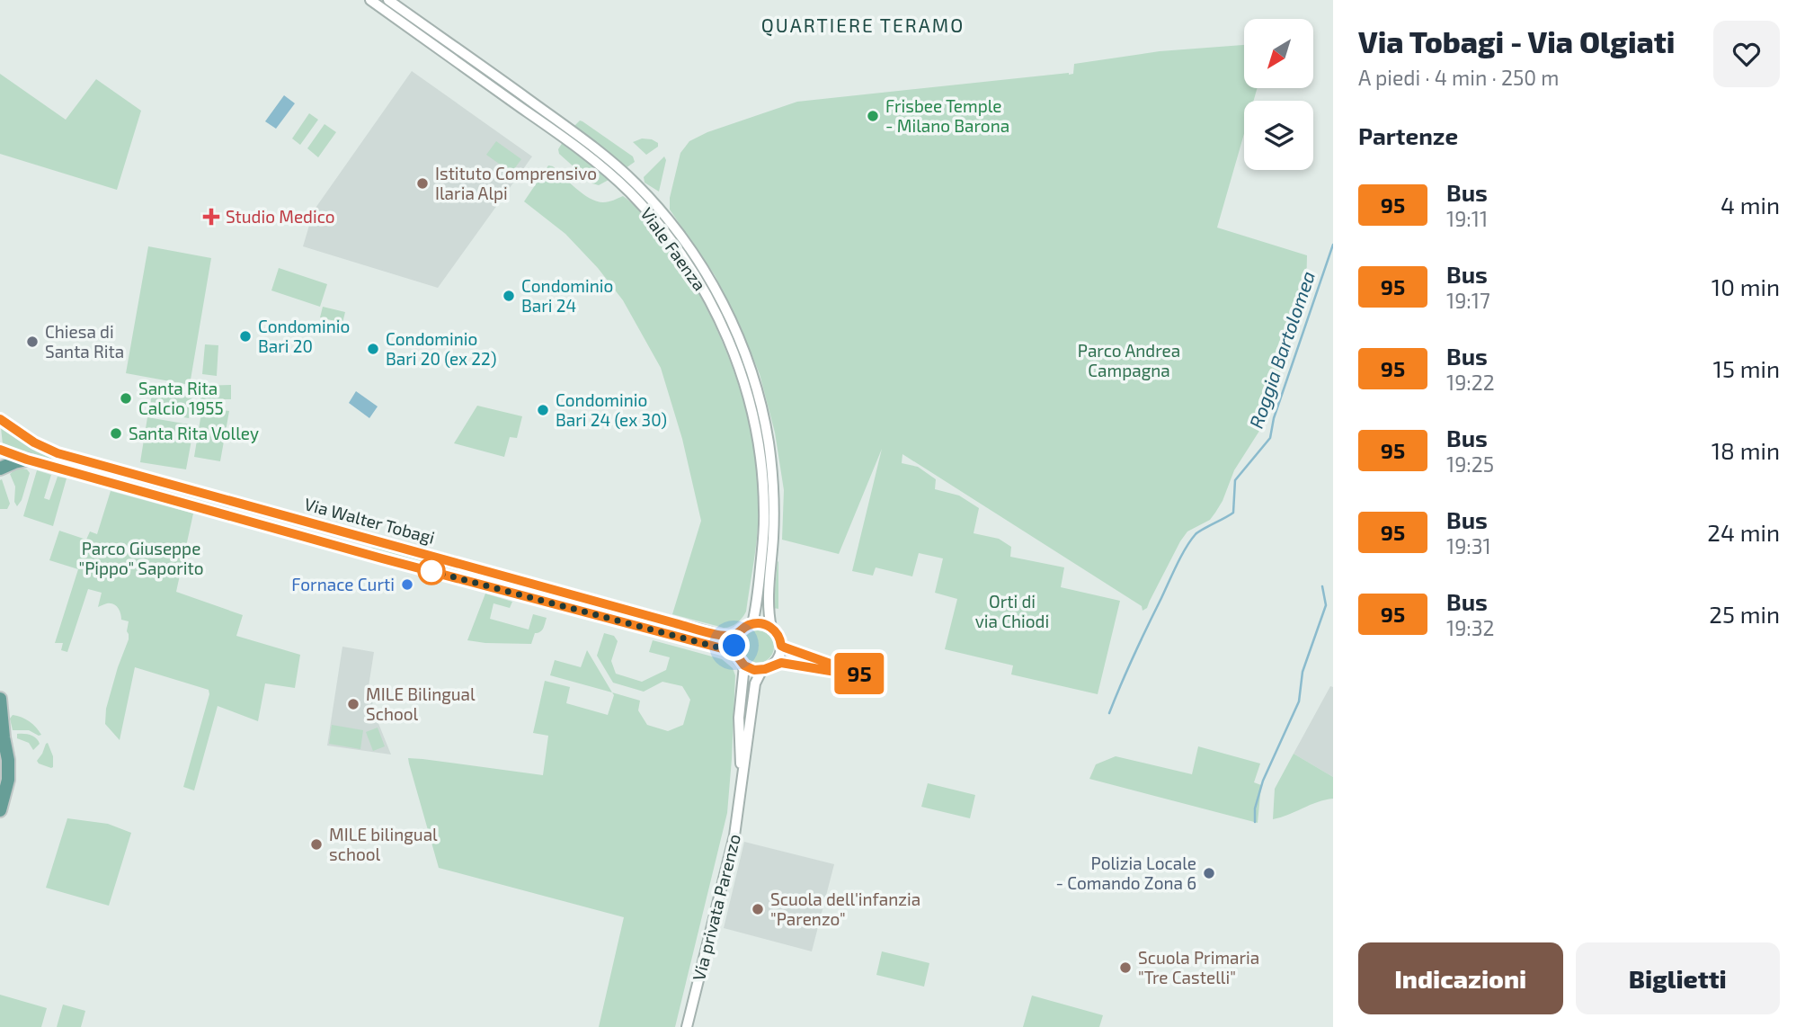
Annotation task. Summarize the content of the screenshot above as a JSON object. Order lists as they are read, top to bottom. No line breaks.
{"streets":{"street":["Viale Faenza","Via Walter Tobagi","Via privata Parenzo"]},"crossings":[["Viale Faenza","Via Walter Tobagi"],["Viale Faenza","Via privata Parenzo"],["Via Walter Tobagi","Via privata Parenzo"]],"districts":["QUARTIERE TERAMO"],"water":["Roggia Bartolomea"],"parks":["Parco Andrea Campagna","Parco Giuseppe \"Pippo\" Saporito","Orti di via Chiodi"],"places":{"other":["Frisbee Temple - Milano Barona","Istituto Comprensivo Ilaria Alpi","Condominio Bari 24","Condominio Bari 20","Chiesa di Santa Rita","Condominio Bari 20 (ex 22)","Santa Rita Calcio 1955","Condominio Bari 24 (ex 30)","Santa Rita Volley","Fornace Curti","MILE Bilingual School","MILE bilingual school","Polizia Locale - Comando Zona 6","Scuola dell'infanzia \"Parenzo\"","Scuola Primaria \"Tre Castelli\""],"health":["Studio Medico"]},"lines":["bus line 95"],"north":"bottom left","page":{"on_map":"95","heading":[["Via Tobagi - Via Olgiati","A piedi · 4 min · 250 m"],"Partenze"],"list":[{"mark":"95","name":"Bus","note":"19:11","value":"4 min"},{"mark":"95","name":"Bus","note":"19:17","value":"10 min"},{"mark":"95","name":"Bus","note":"19:22","value":"15 min"},{"mark":"95","name":"Bus","note":"19:25","value":"18 min"},{"mark":"95","name":"Bus","note":"19:31","value":"24 min"},{"mark":"95","name":"Bus","note":"19:32","value":"25 min"}],"buttons":["Indicazioni","Biglietti"]}}
